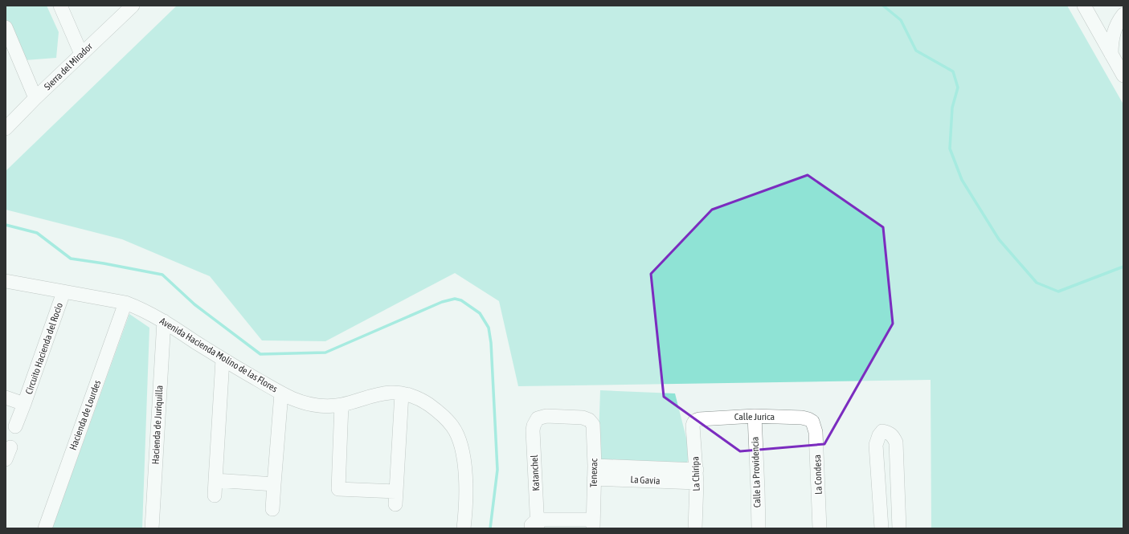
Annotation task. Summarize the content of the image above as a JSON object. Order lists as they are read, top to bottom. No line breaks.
{"streets":{"street":["Sierra del Mirador","Circuito Hacienda del Rocío","Avenida Hacienda Molino de las Flores","Hacienda de Lourdes","Calle Jurica","Hacienda de Juriquilla","Calle La Providencia","Katanchel","Tenexac","La Chiripa","La Condesa","La Gavia"]},"crossings":[["Circuito Hacienda del Rocío","Avenida Hacienda Molino de las Flores"],["Avenida Hacienda Molino de las Flores","Hacienda de Lourdes"],["Avenida Hacienda Molino de las Flores","Hacienda de Juriquilla"],["Calle Jurica","Calle La Providencia"],["Calle Jurica","La Chiripa"],["Calle Jurica","La Condesa"],["Katanchel","Tenexac"],["Tenexac","La Gavia"],["La Chiripa","La Gavia"]]}
